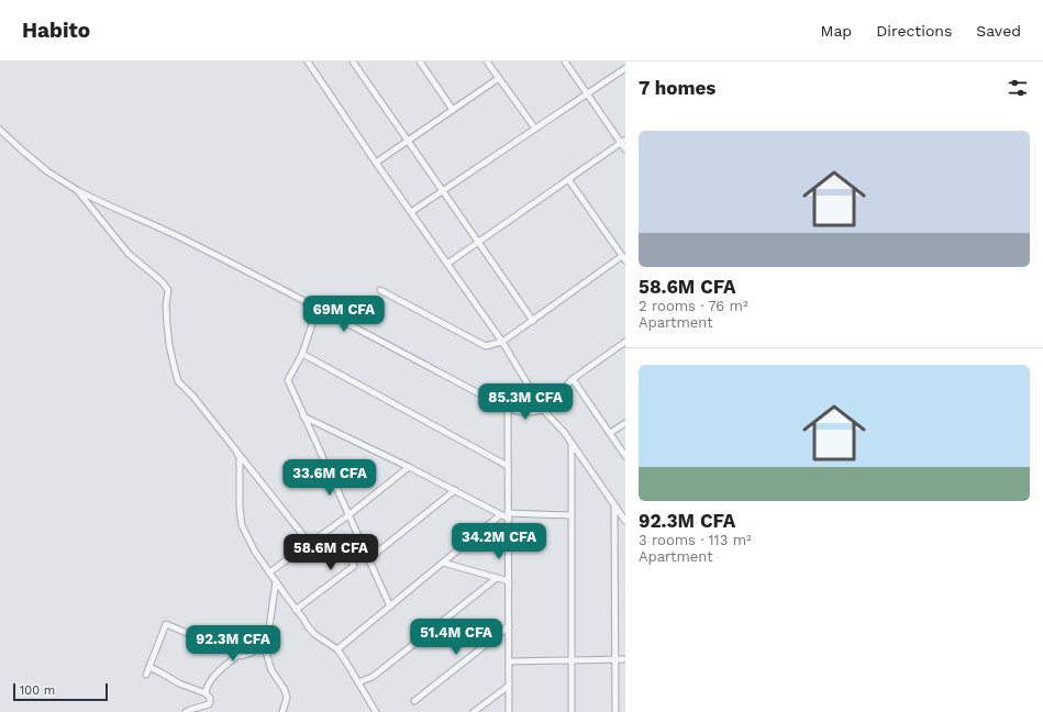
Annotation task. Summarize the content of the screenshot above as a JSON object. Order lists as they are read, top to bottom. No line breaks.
{"scale_bar":"100 m","page":{"header":"Habito","nav":["Map","Directions","Saved"],"heading":"7 homes","list":[{"name":"58.6M CFA","note":"2 rooms · 76 m² · Apartment"},{"name":"92.3M CFA","note":"3 rooms · 113 m² · Apartment"}],"price":["69M CFA","85.3M CFA","33.6M CFA","34.2M CFA","58.6M CFA","51.4M CFA","92.3M CFA"],"scale":"100 m"}}
